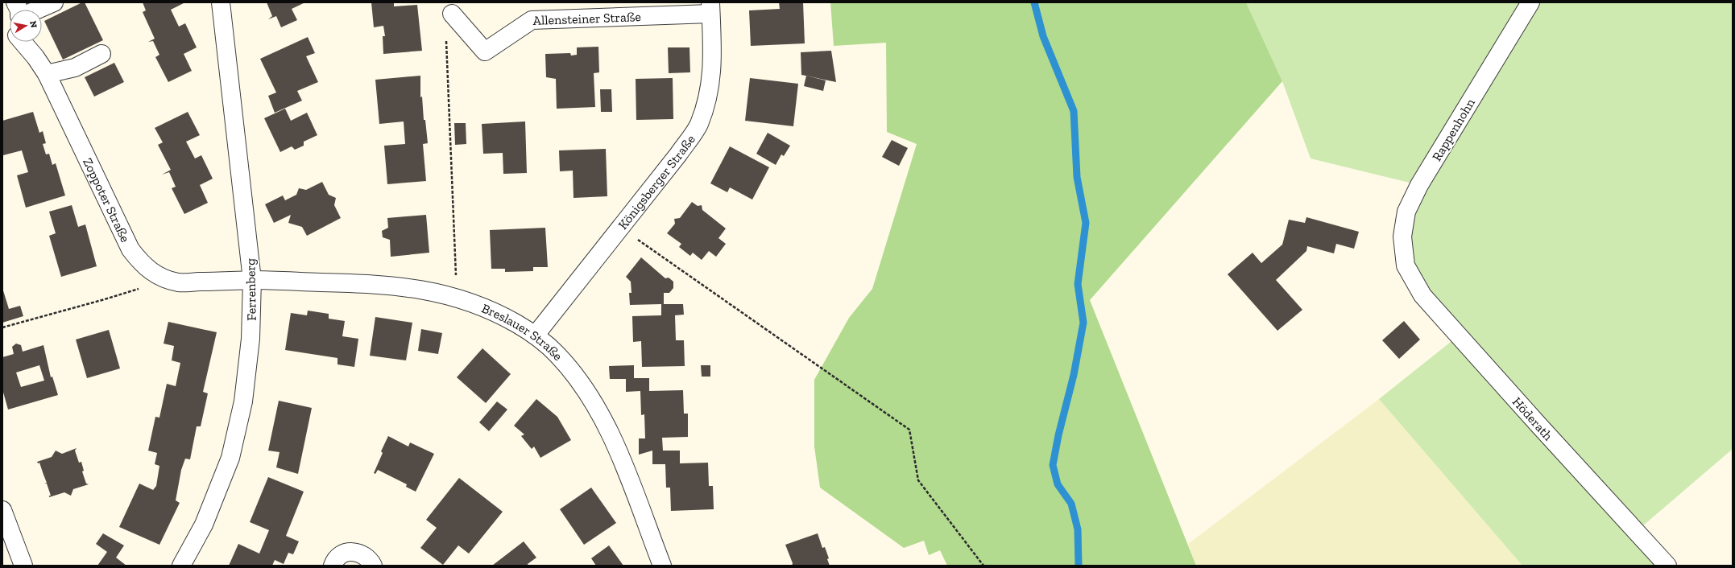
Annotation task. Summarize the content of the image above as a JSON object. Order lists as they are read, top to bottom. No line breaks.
{"streets":{"street":["Allensteiner Straße","Rappenhohn","Königsberger Straße","Zoppoter Straße","Ferrenberg","Breslauer Straße","Höderath"]},"crossings":[["Allensteiner Straße","Königsberger Straße"],["Rappenhohn","Höderath"],["Königsberger Straße","Breslauer Straße"],["Zoppoter Straße","Ferrenberg"],["Zoppoter Straße","Breslauer Straße"],["Ferrenberg","Breslauer Straße"]],"north":"right"}
